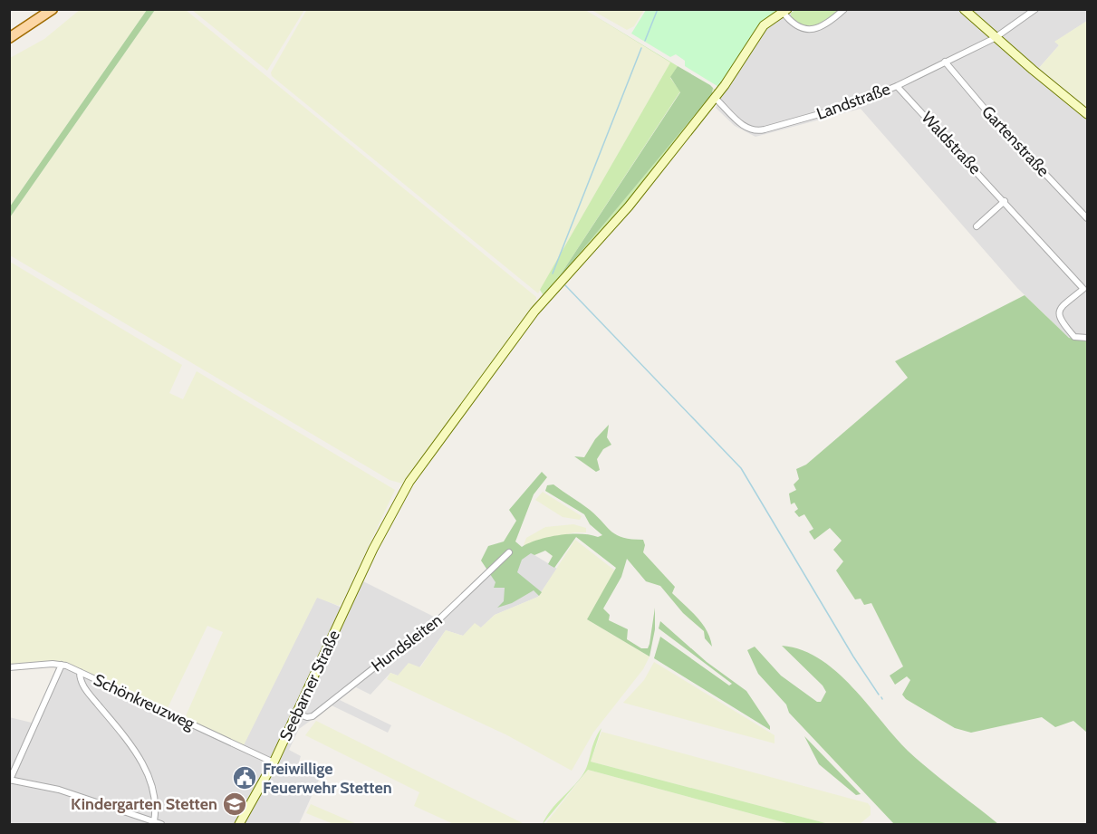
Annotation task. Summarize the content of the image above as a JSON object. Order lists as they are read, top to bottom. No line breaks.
{"streets":{"main road":["Seebarner Straße"],"street":["Landstraße","Gartenstraße","Waldstraße","Hundsleiten","Schönkreuzweg"]},"crossings":[["Landstraße","Gartenstraße"],["Landstraße","Waldstraße"],["Landstraße","Seebarner Straße"],["Hundsleiten","Seebarner Straße"],["Seebarner Straße","Schönkreuzweg"]],"places":{"public building":["Freiwillige Feuerwehr Stetten"],"school or university":["Kindergarten Stetten"]}}
